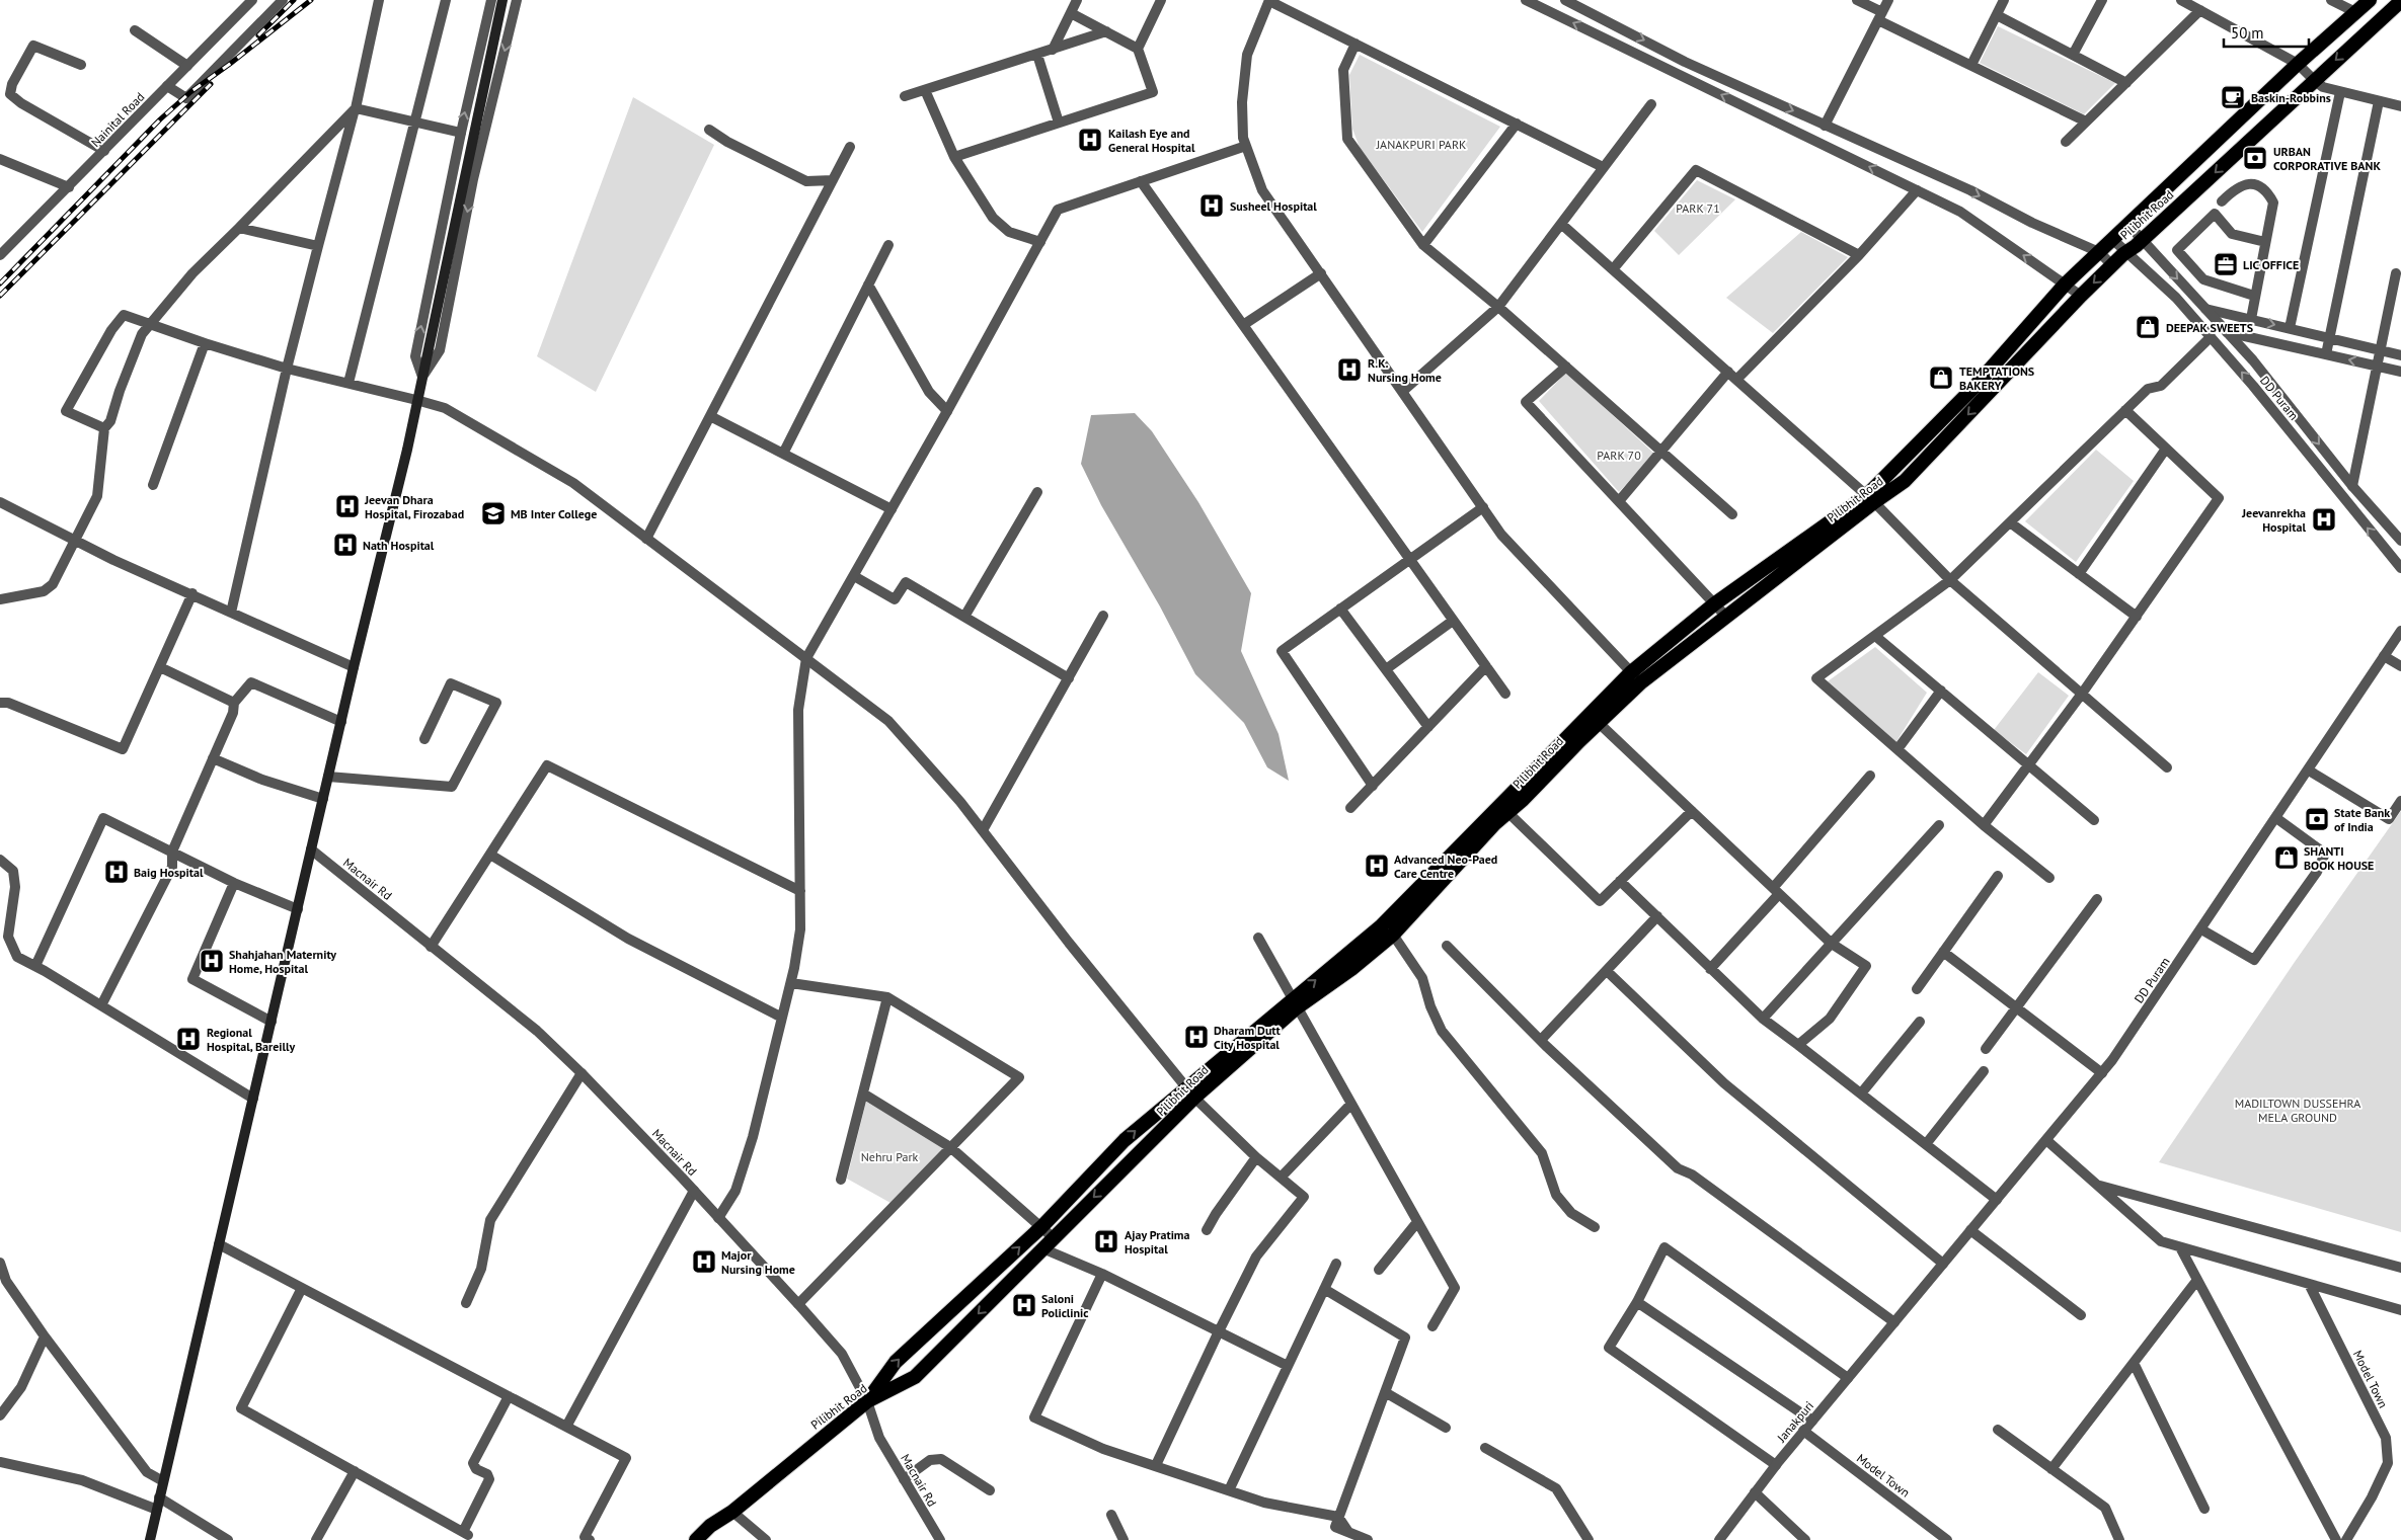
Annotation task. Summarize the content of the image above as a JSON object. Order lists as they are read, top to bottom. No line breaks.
{"streets":{"highway":["Pilibhit Road"],"street":["Nainital Road","DD Puram","Macnair Rd","Model Town","Janakpuri"]},"crossings":[["Pilibhit Road","DD Puram"],["Pilibhit Road","Macnair Rd"],["DD Puram","Janakpuri"],["Model Town","Janakpuri"]],"parks":["JANAKPURI PARK","PARK 71","PARK 70","MADILTOWN DUSSEHRA MELA GROUND","Nehru Park"],"places":{"cafe":["Baskin-Robbins"],"hospital":["Kailash Eye and General Hospital","Susheel Hospital","R.K. Nursing Home","Jeevan Dhara Hospital, Firozabad","Jeevanrekha Hospital","Nath Hospital","Advanced Neo-Paed Care Centre","Baig Hospital","Shahjahan Maternity Home, Hospital","Dharam Dutt City Hospital","Regional Hospital, Bareilly","Ajay Pratima Hospital","Major Nursing Home","Saloni Policlinic"],"bank":["URBAN CORPORATIVE BANK","State Bank of India"],"office":["LIC OFFICE"],"shop":["DEEPAK SWEETS","TEMPTATIONS BAKERY","SHANTI BOOK HOUSE"],"school or university":["MB Inter College"]},"scale_bar":"50 m"}
